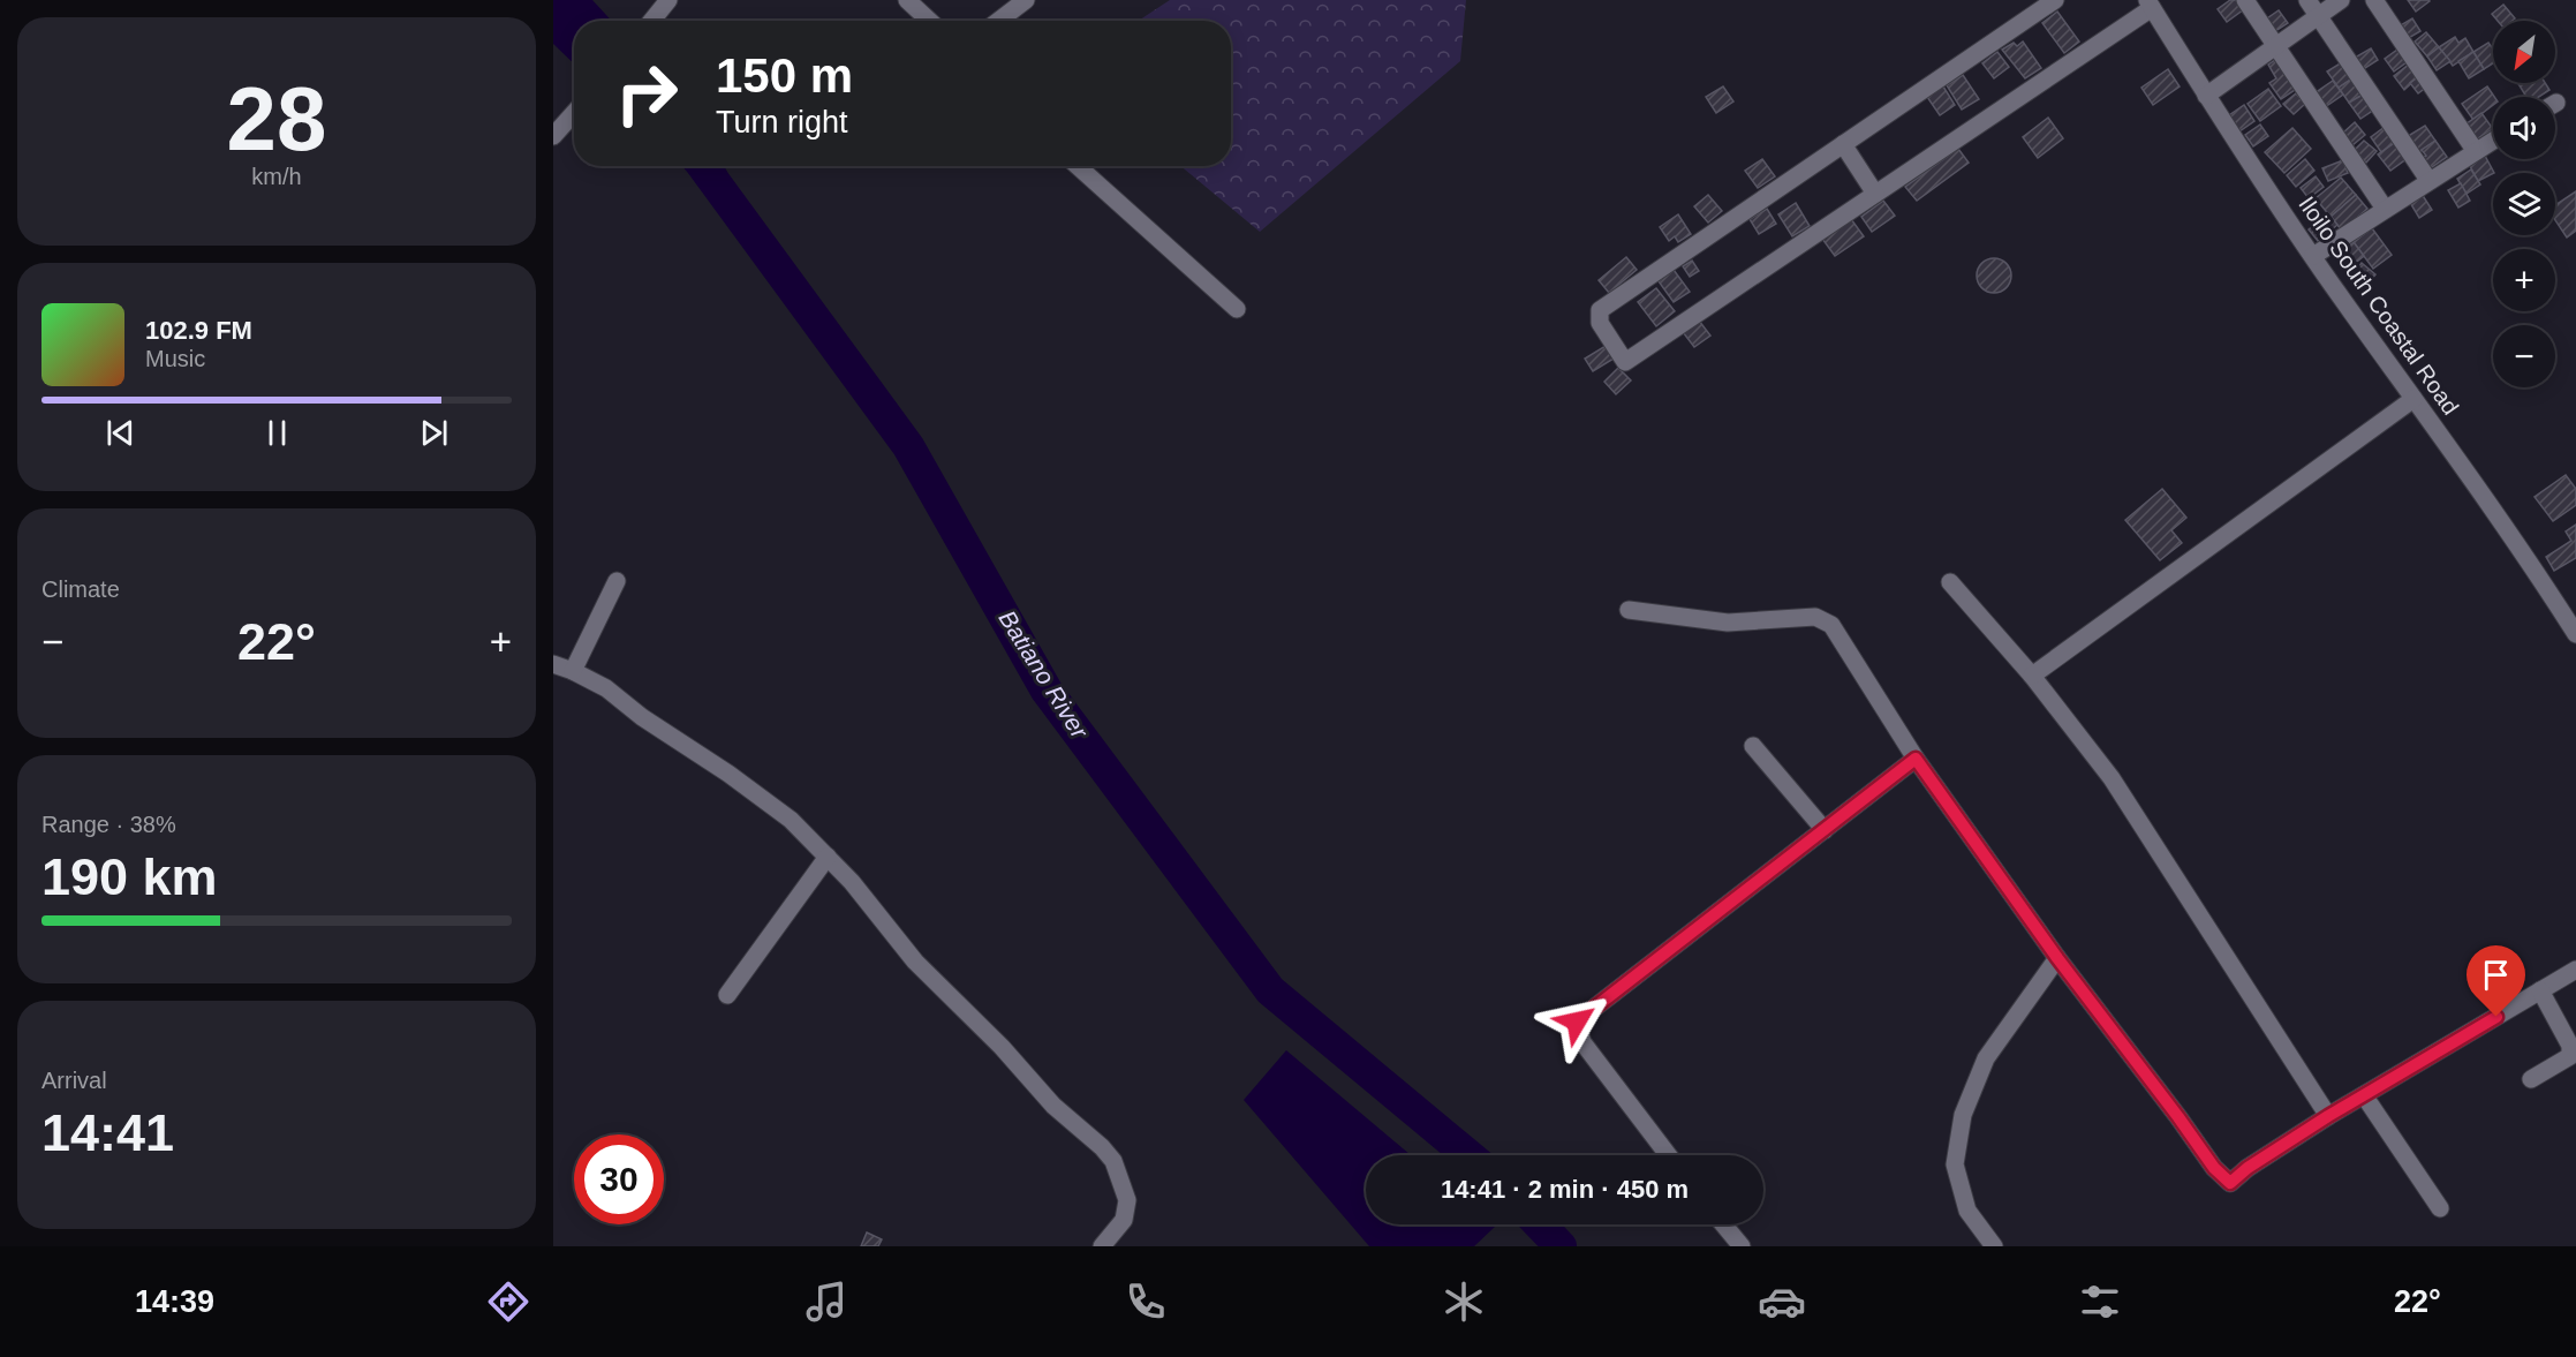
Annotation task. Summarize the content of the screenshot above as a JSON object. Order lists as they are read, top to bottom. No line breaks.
{"streets":{"street":["Iloilo South Coastal Road"]},"water":["Batiano River"],"north":"bottom left","page":{"tile":[["28","km/h"],"Climate",["Range · 38%","190 km"],["Arrival","14:41"]],"map_buttons":["+","−"],"turn":["150 m","Turn right"],"song":["102.9 FM","Music"],"heat":["−","22°","+"],"limit":"30","trip":"14:41 · 2 min · 450 m","tabs":["14:39","22°"]}}
